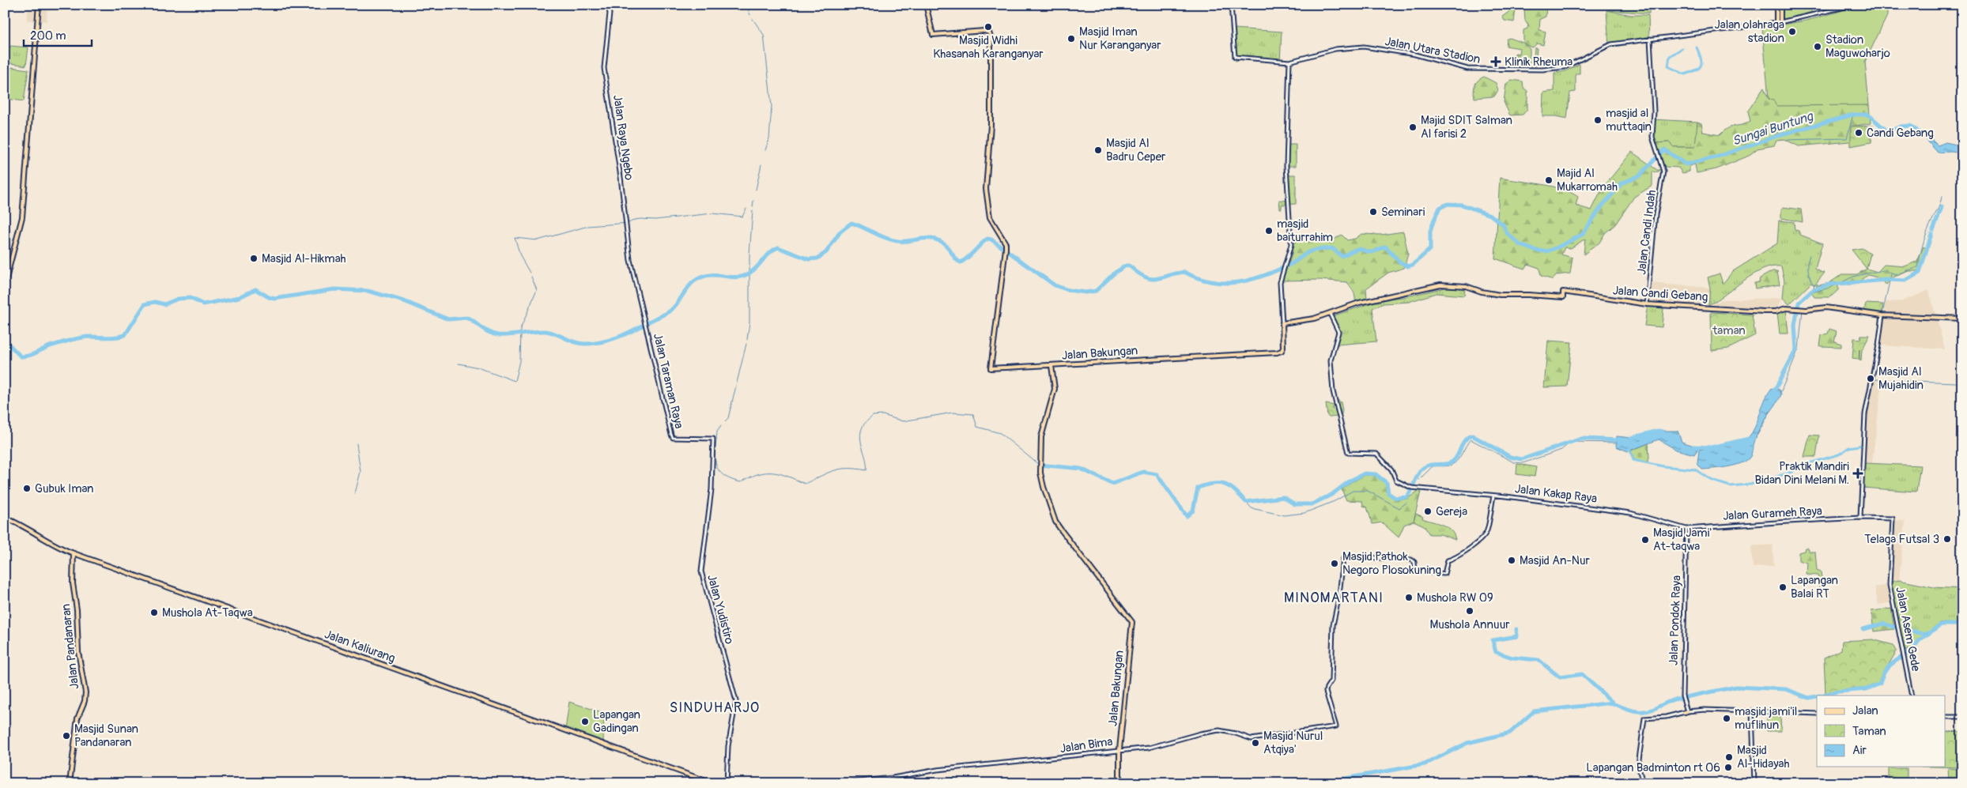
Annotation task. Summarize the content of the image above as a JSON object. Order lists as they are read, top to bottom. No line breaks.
{"streets":{"main road":["Jalan Utara Stadion","Jalan Candi Gebang","Jalan Bakungan","Jalan Pandanaran","Jalan Kaliurang"],"street":["Jalan Raya Ngebo","Jalan Candi Indah","Jalan Taraman Raya","Jalan Kakap Raya","Jalan Gurameh Raya","Jalan Yudistiro","Jalan Pondok Raya","Jalan Asem Gede","Jalan Bima"]},"crossings":[["Jalan Utara Stadion","Jalan Candi Indah"],["Jalan Utara Stadion","Jalan Bakungan"],["Jalan Raya Ngebo","Jalan Taraman Raya"],["Jalan Candi Indah","Jalan Candi Gebang"],["Jalan Candi Gebang","Jalan Bakungan"],["Jalan Candi Gebang","Jalan Kakap Raya"],["Jalan Bakungan","Jalan Bima"],["Jalan Taraman Raya","Jalan Yudistiro"],["Jalan Kakap Raya","Jalan Gurameh Raya"],["Jalan Kakap Raya","Jalan Pondok Raya"],["Jalan Kakap Raya","Jalan Bima"],["Jalan Gurameh Raya","Jalan Pondok Raya"],["Jalan Gurameh Raya","Jalan Asem Gede"],["Jalan Pandanaran","Jalan Kaliurang"]],"districts":["MINOMARTANI","SINDUHARJO"],"water":["Sungai Buntung"],"parks":["taman"],"places":{"other":["Masjid Widhi Khasanah Karanganyar","Jalan olahraga stadion","Masjid Iman Nur Karanganyar","Stadion Maguwoharjo","masjid al muttaqin","Majid SDIT Salman Al farisi 2","Candi Gebang","Masjid Al Badru Ceper","Majid Al Mukarromah","Seminari","masjid baiturrahim","Masjid Al-Hikmah","Masjid Al Mujahidin","Gubuk Iman","Gereja","Telaga Futsal 3","Masjid Jami' At-taqwa","Masjid An-Nur","Masjid Pathok Negoro Plosokuning","Lapangan Balai RT","Mushola RW 09","Mushola Annuur","Mushola At-Taqwa","masjid jami'il muflihun","Lapangan Gadingan","Masjid Sunan Pandanaran","Masjid Nurul Atqiya'","Masjid Al-Hidayah","Lapangan Badminton rt 06"],"health":["Klinik Rheuma","Praktik Mandiri Bidan Dini Melani M."]},"legend":["Jalan","Taman","Air"],"scale_bar":"200 m"}
